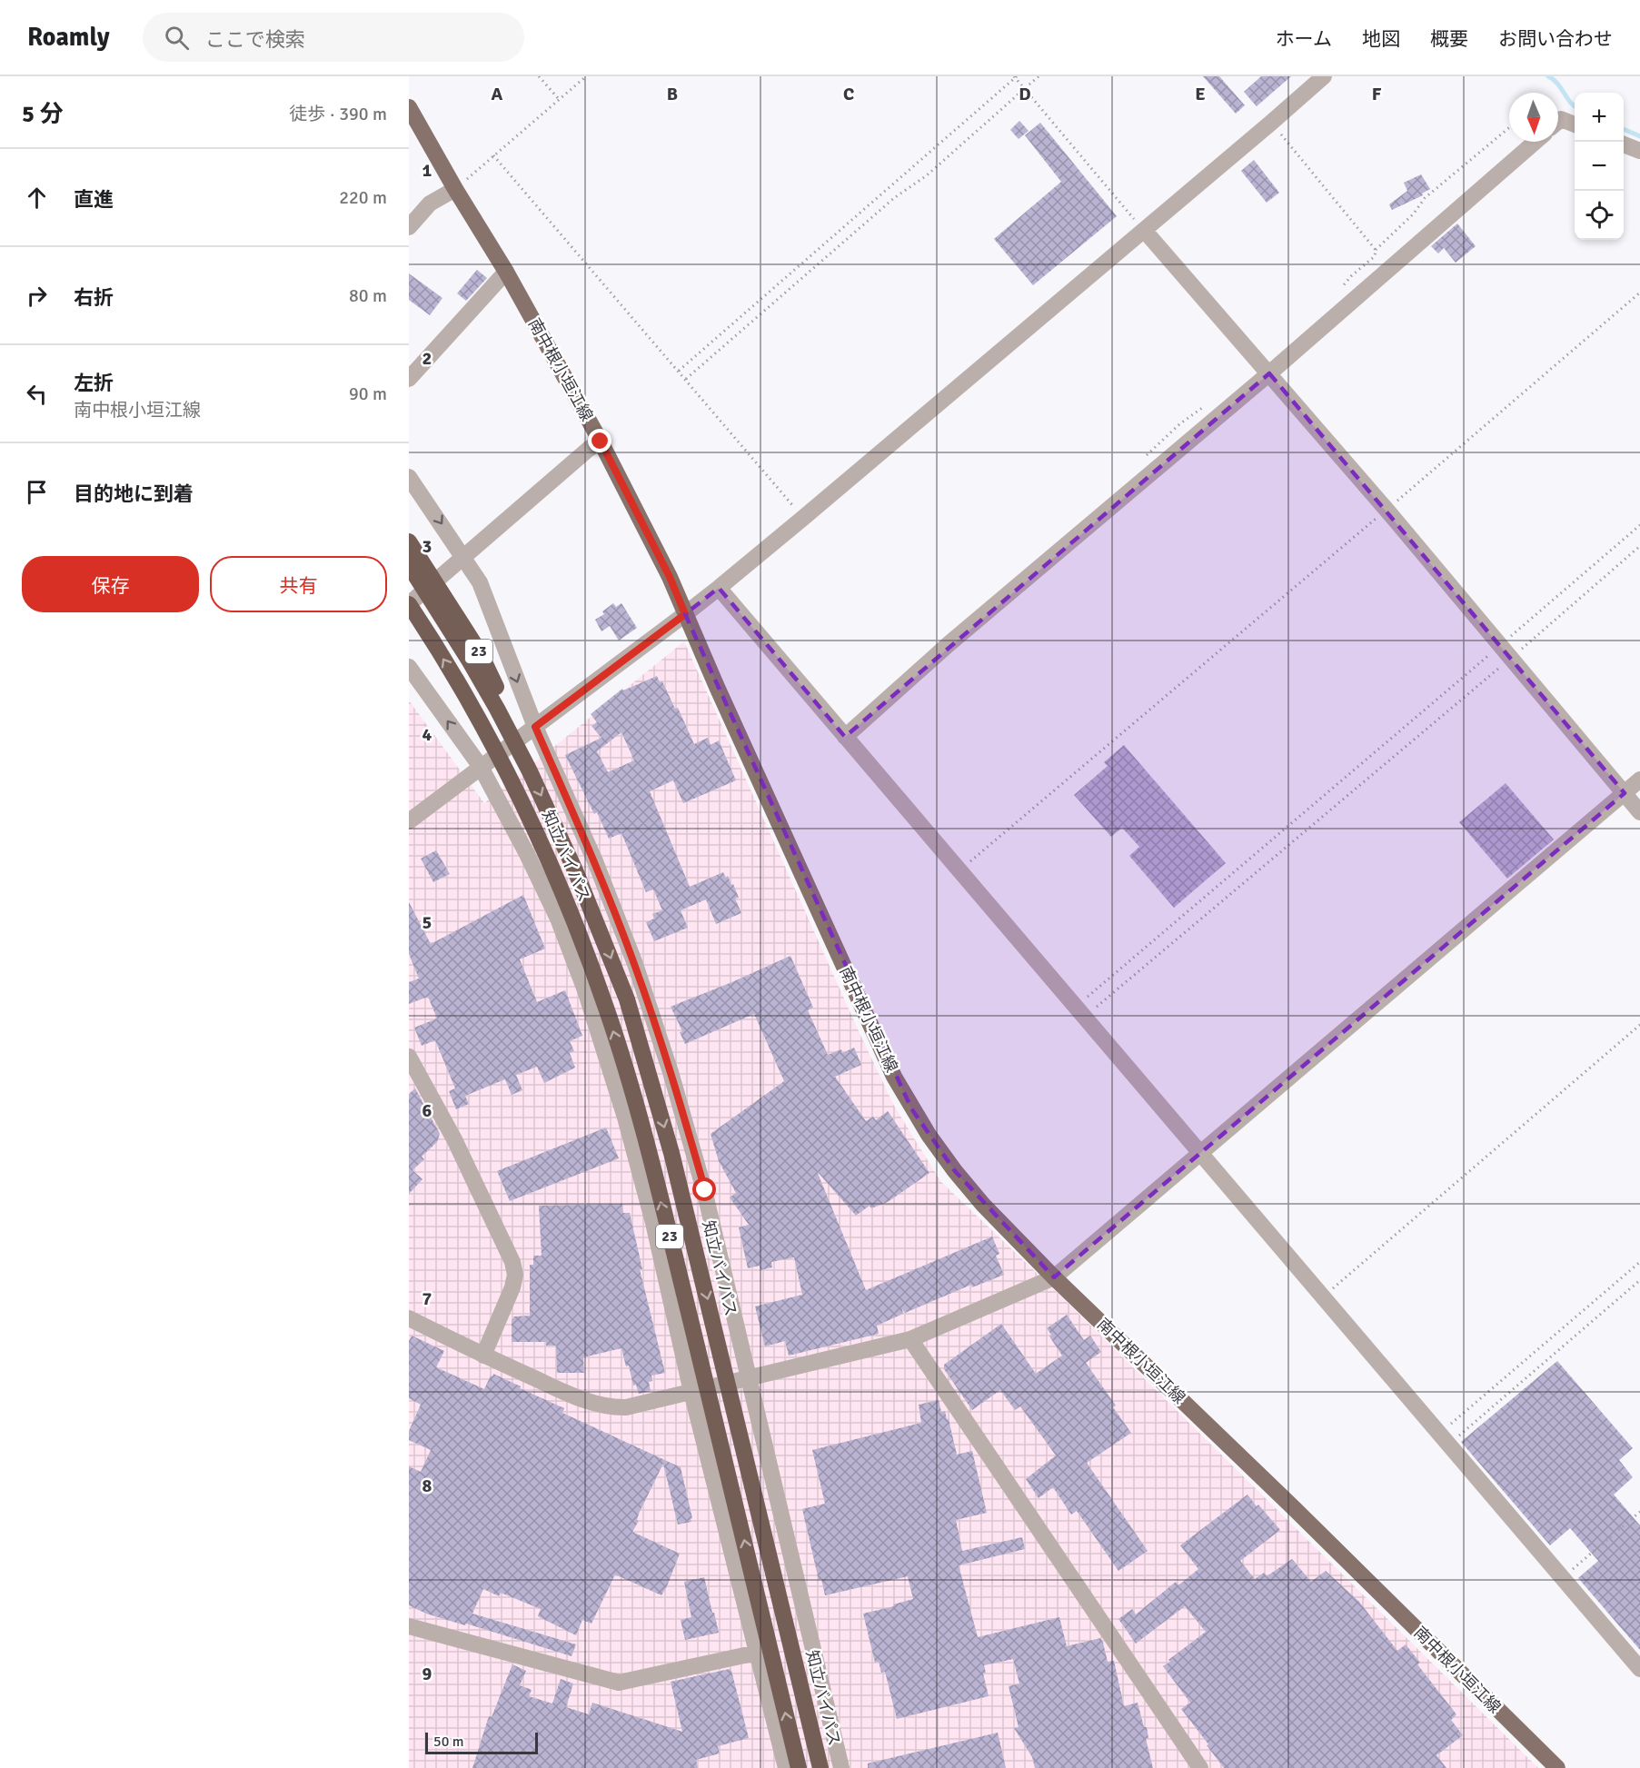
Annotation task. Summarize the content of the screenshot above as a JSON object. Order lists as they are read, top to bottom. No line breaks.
{"streets":{"highway":["23","知立バイパス"],"main road":["南中根小垣江線"]},"crossings":[["23","知立バイパス"]],"scale_bar":"50 m","north":"bottom","page":{"header":"Roamly","search":"ここで検索","nav":["ホーム","地図","概要","お問い合わせ"],"heading":["5 分","徒歩 · 390 m"],"map_buttons":["+","−"],"list":[["直進","220 m"],["右折","80 m"],["左折","南中根小垣江線","90 m"],"目的地に到着"],"buttons":["保存","共有"],"scale":"50 m"},"grid":{"columns":["A","B","C","D","E","F"],"rows":["1","2","3","4","5","6","7","8","9"]}}
